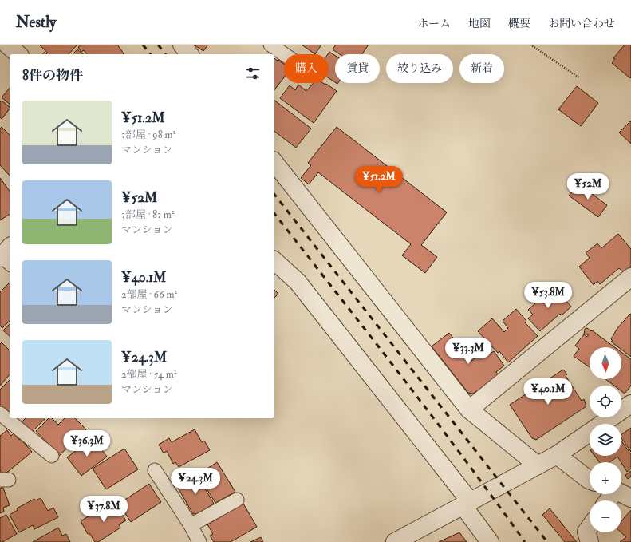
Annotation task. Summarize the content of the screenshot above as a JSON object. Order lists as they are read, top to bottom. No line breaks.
{"north":"bottom","page":{"header":"Nestly","nav":["ホーム","地図","概要","お問い合わせ"],"chip":["購入","賃貸","絞り込み","新着"],"heading":"8件の物件","list":[{"name":"¥51.2M","note":"3部屋 · 98 m² · マンション"},{"name":"¥52M","note":"3部屋 · 83 m² · マンション"},{"name":"¥40.1M","note":"2部屋 · 66 m² · マンション"},{"name":"¥24.3M","note":"2部屋 · 54 m² · マンション"}],"price":["¥51.2M","¥52M","¥53.8M","¥33.3M","¥40.1M","¥36.3M","¥24.3M","¥37.8M"],"map_buttons":["+","−"]}}
